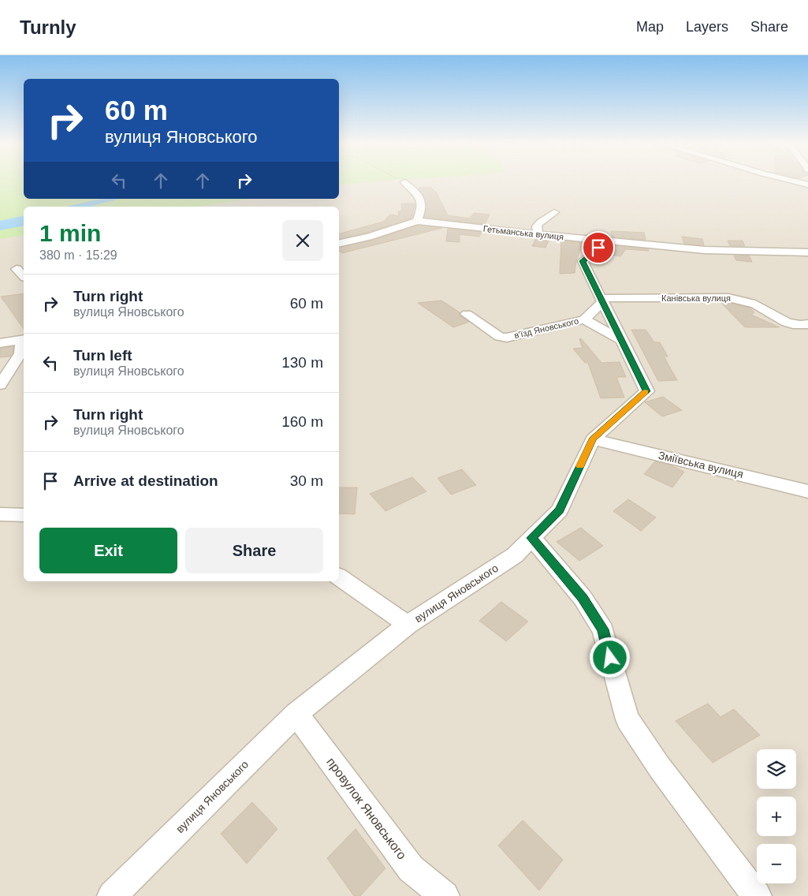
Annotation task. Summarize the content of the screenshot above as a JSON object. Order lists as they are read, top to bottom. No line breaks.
{"streets":{"street":["Гетьманська вулиця","Канівська вулиця","в’їзд Яновського","Зміївська вулиця","вулиця Яновського","провулок Яновського"]},"crossings":[["Гетьманська вулиця","вулиця Яновського"],["Канівська вулиця","в’їзд Яновського"],["Канівська вулиця","вулиця Яновського"],["в’їзд Яновського","вулиця Яновського"],["Зміївська вулиця","вулиця Яновського"],["вулиця Яновського","провулок Яновського"]],"page":{"header":"Turnly","nav":["Map","Layers","Share"],"turn":["60 m","вулиця Яновського"],"heading":["1 min","380 m · 15:29"],"list":[{"name":"Turn right","note":"вулиця Яновського","value":"60 m"},{"name":"Turn left","note":"вулиця Яновського","value":"130 m"},{"name":"Turn right","note":"вулиця Яновського","value":"160 m"},{"name":"Arrive at destination","value":"30 m"}],"buttons":["Exit","Share"],"map_buttons":["+","−"]}}
